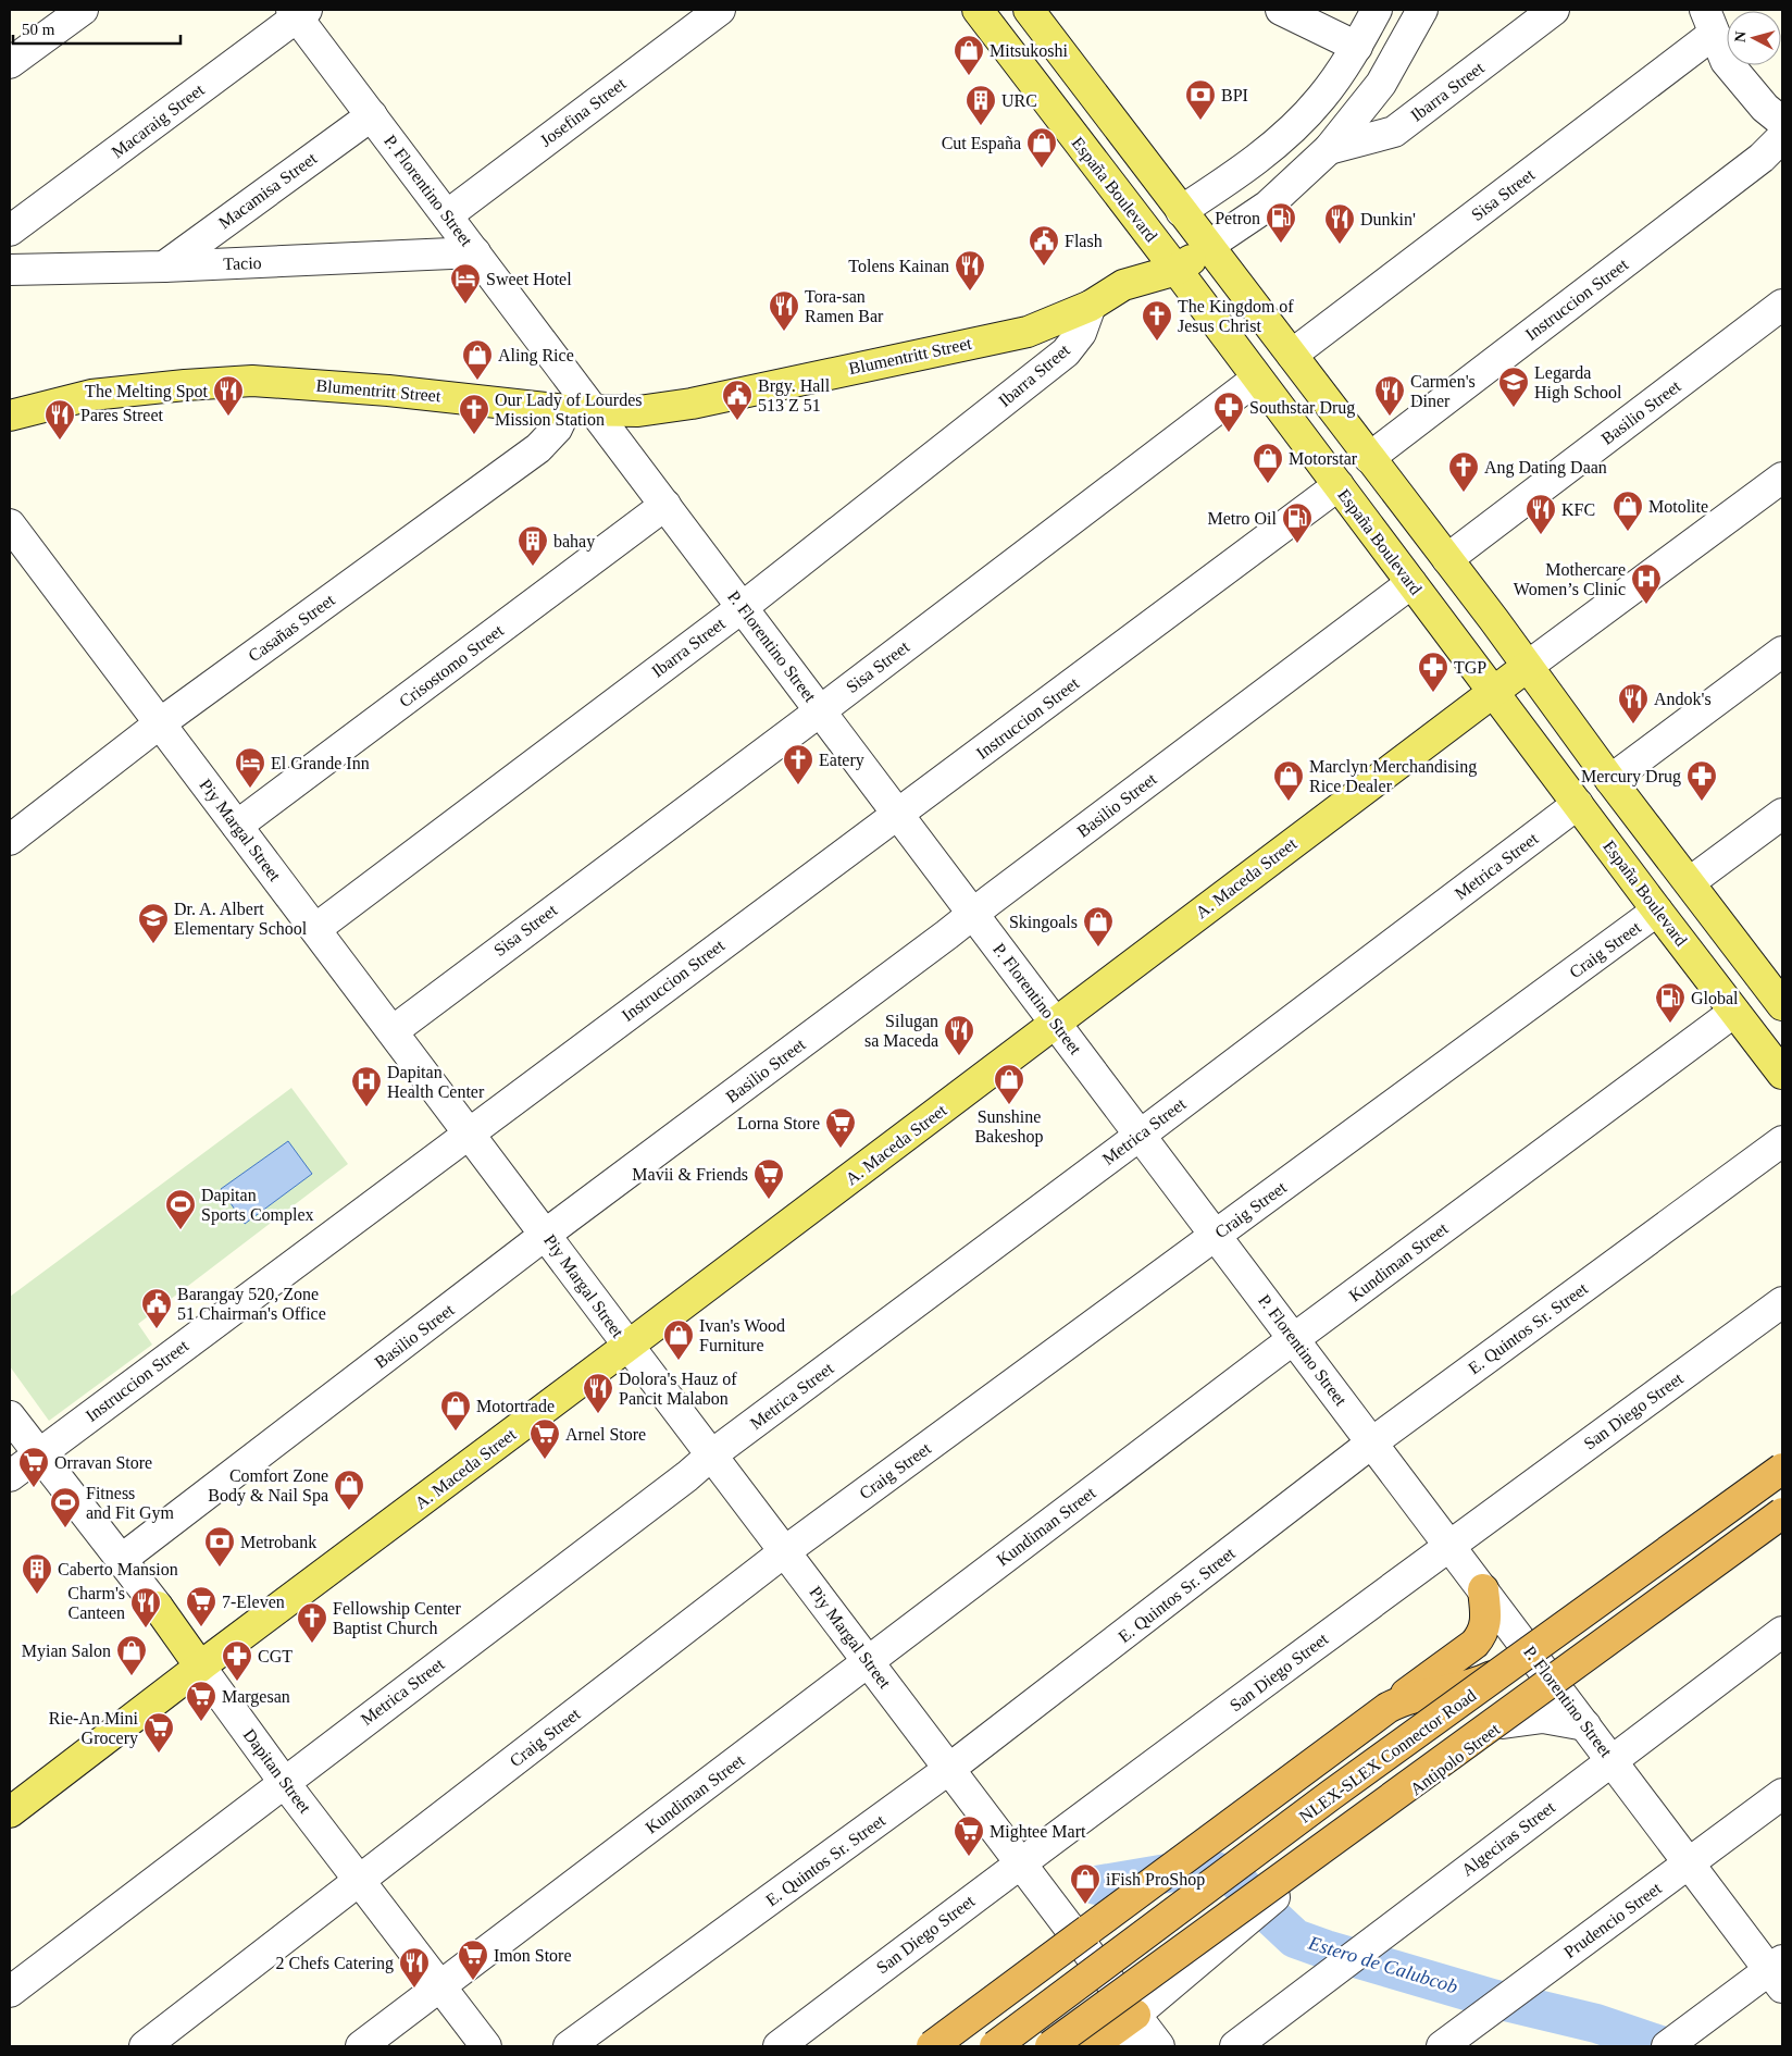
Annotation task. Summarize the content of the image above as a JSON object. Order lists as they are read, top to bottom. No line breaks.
{"streets":{"highway":["NLEX-SLEX Connector Road"],"main road":["España Boulevard","Blumentritt Street","A. Maceda Street","Dapitan Street"],"street":["Ibarra Street","Josefina Street","Macaraig Street","Macamisa Street","P. Florentino Street","Sisa Street","Tacio","Instruccion Street","Basilio Street","Casañas Street","Crisostomo Street","Piy Margal Street","Metrica Street","Craig Street","Kundiman Street","E. Quintos Sr. Street","San Diego Street","Antipolo Street","Algeciras Street","Prudencio Street"]},"crossings":[["Ibarra Street","P. Florentino Street"],["Ibarra Street","Blumentritt Street"],["Ibarra Street","Piy Margal Street"],["Josefina Street","P. Florentino Street"],["Macaraig Street","P. Florentino Street"],["España Boulevard","Sisa Street"],["España Boulevard","Instruccion Street"],["España Boulevard","Blumentritt Street"],["España Boulevard","Basilio Street"],["España Boulevard","Metrica Street"],["España Boulevard","A. Maceda Street"],["España Boulevard","Craig Street"],["España Boulevard","Kundiman Street"],["Macamisa Street","P. Florentino Street"],["Macamisa Street","Tacio"],["P. Florentino Street","Sisa Street"],["P. Florentino Street","Tacio"],["P. Florentino Street","Instruccion Street"],["P. Florentino Street","Blumentritt Street"],["P. Florentino Street","Basilio Street"],["P. Florentino Street","Crisostomo Street"],["P. Florentino Street","Metrica Street"],["P. Florentino Street","A. Maceda Street"],["P. Florentino Street","Craig Street"],["P. Florentino Street","Kundiman Street"],["P. Florentino Street","E. Quintos Sr. Street"],["P. Florentino Street","San Diego Street"],["P. Florentino Street","Antipolo Street"],["P. Florentino Street","Algeciras Street"],["P. Florentino Street","Prudencio Street"],["Sisa Street","Piy Margal Street"],["Instruccion Street","Piy Margal Street"],["Instruccion Street","Dapitan Street"],["Blumentritt Street","Casañas Street"],["Basilio Street","Piy Margal Street"],["Basilio Street","Dapitan Street"],["Casañas Street","Piy Margal Street"],["Crisostomo Street","Piy Margal Street"],["Piy Margal Street","Metrica Street"],["Piy Margal Street","A. Maceda Street"],["Piy Margal Street","Craig Street"],["Piy Margal Street","Kundiman Street"],["Piy Margal Street","E. Quintos Sr. Street"],["Piy Margal Street","San Diego Street"],["Piy Margal Street","Antipolo Street"],["Metrica Street","Dapitan Street"],["A. Maceda Street","Dapitan Street"],["Craig Street","Dapitan Street"],["Kundiman Street","Dapitan Street"],["NLEX-SLEX Connector Road","Antipolo Street"]],"water":["Estero de Calubcob"],"places":{"shop":["Mitsukoshi","Cut España","Aling Rice","Motorstar","Motolite","Marclyn Merchandising Rice Dealer","Skingoals","Sunshine Bakeshop","Ivan's Wood Furniture","Motortrade","Comfort Zone Body & Nail Spa","Myian Salon","iFish ProShop"],"bank":["BPI","Metrobank"],"building":["URC","bahay","Caberto Mansion"],"fuel station":["Petron","Metro Oil","Global"],"restaurant":["Dunkin'","Tolens Kainan","Tora-san Ramen Bar","The Melting Spot","Carmen's Diner","Pares Street","KFC","Andok's","Silugan sa Maceda","Dolora's Hauz of Pancit Malabon","Charm's Canteen","2 Chefs Catering"],"public building":["Flash","Brgy. Hall 513 Z 51","Barangay 520, Zone 51 Chairman's Office"],"hotel":["Sweet Hotel","El Grande Inn"],"church":["The Kingdom of Jesus Christ","Our Lady of Lourdes Mission Station","Ang Dating Daan","Eatery","Fellowship Center Baptist Church"],"school or university":["Legarda High School","Dr. A. Albert Elementary School"],"pharmacy":["Southstar Drug","TGP","Mercury Drug","CGT"],"hospital":["Mothercare Women’s Clinic","Dapitan Health Center"],"supermarket":["Lorna Store","Mavii & Friends","Arnel Store","Orravan Store","7-Eleven","Margesan","Rie-An Mini Grocery","Mightee Mart","Imon Store"],"sports":["Dapitan Sports Complex","Fitness and Fit Gym"]},"scale_bar":"50 m","north":"left"}
